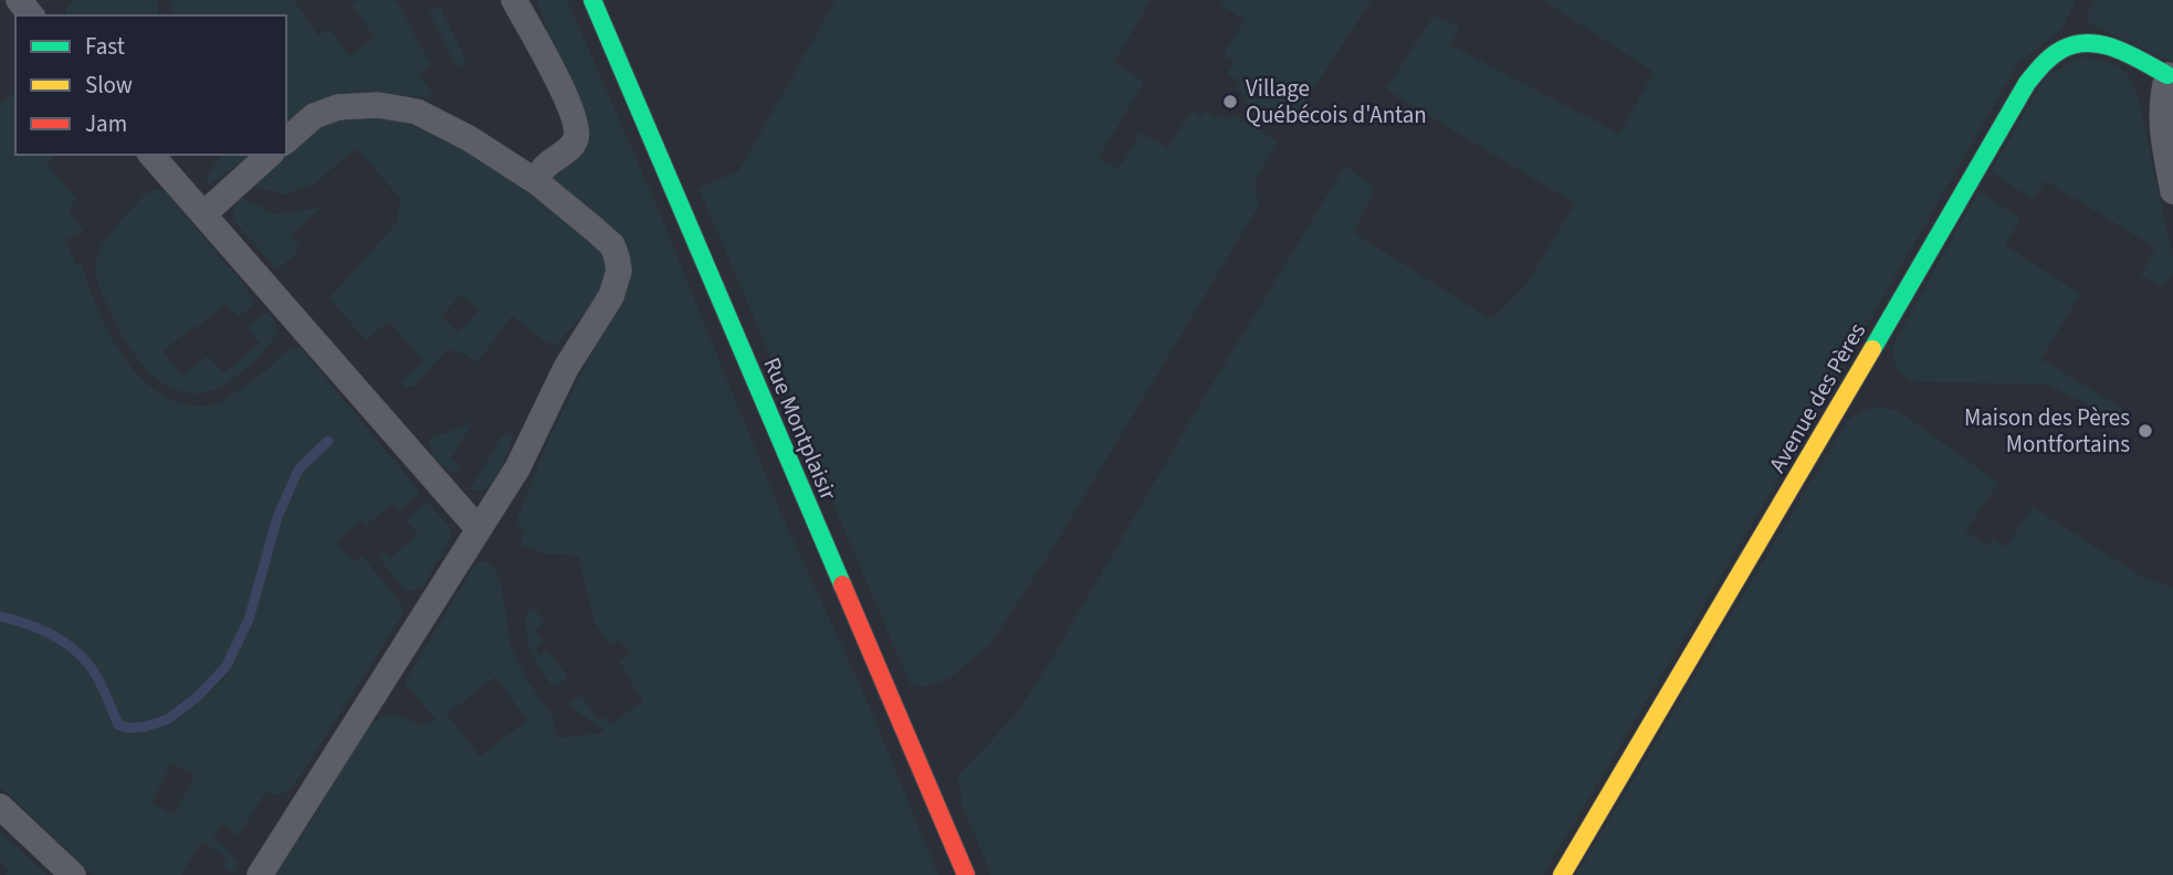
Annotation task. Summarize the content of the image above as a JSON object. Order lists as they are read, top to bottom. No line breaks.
{"streets":{"street":["Avenue des Pères","Rue Montplaisir"]},"places":["Village Québécois d'Antan","Maison des Pères Montfortains"],"legend":["Fast","Slow","Jam"]}
